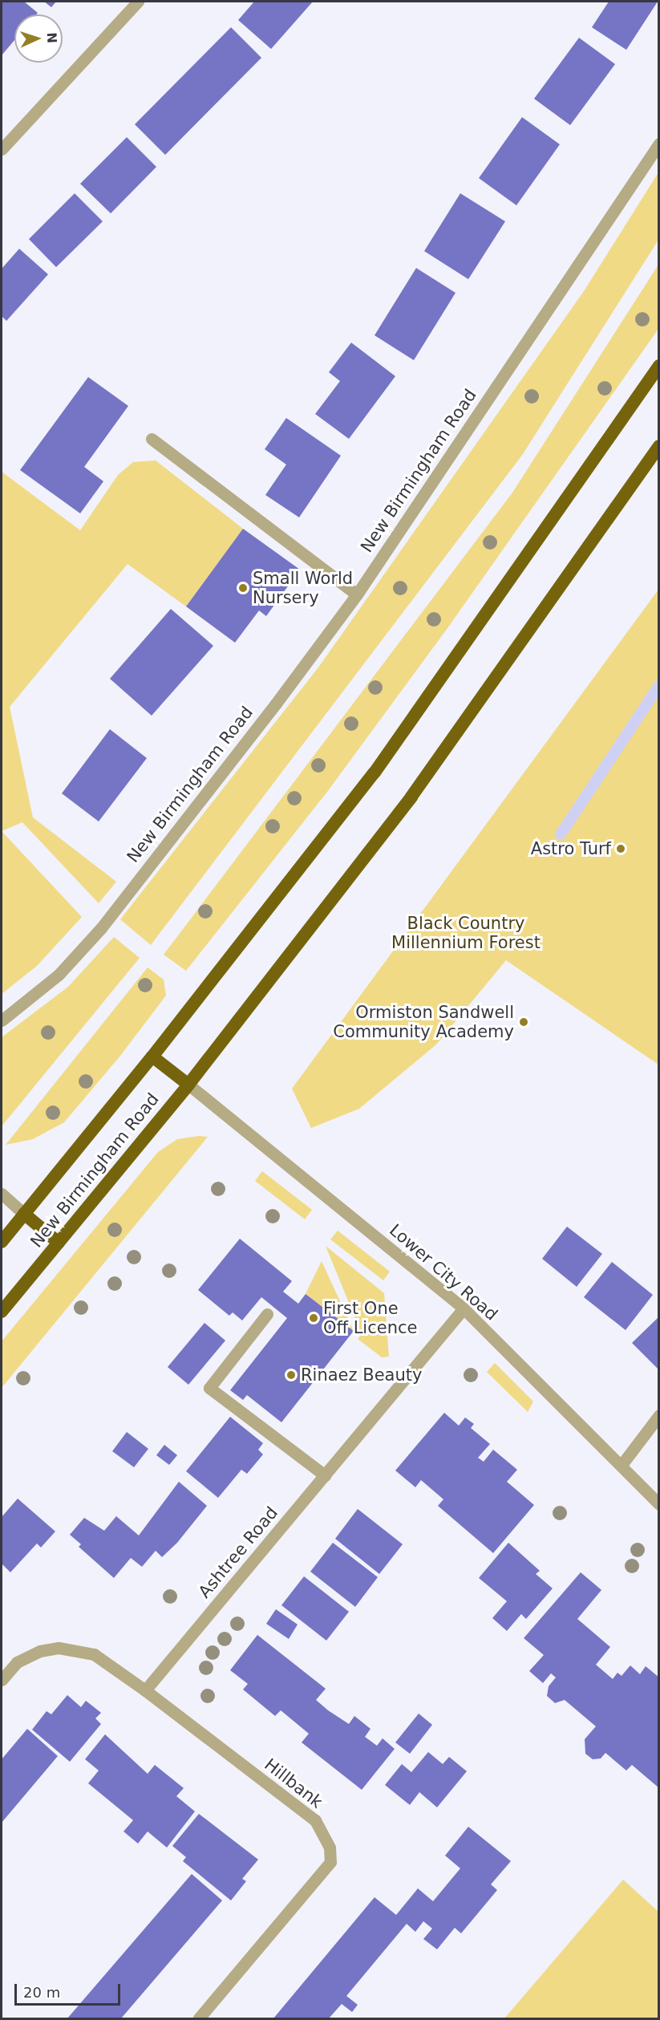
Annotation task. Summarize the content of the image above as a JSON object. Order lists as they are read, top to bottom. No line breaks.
{"streets":{"highway":["New Birmingham Road"],"street":["Lower City Road","Ashtree Road","Hillbank"]},"crossings":[["New Birmingham Road","Lower City Road"],["Lower City Road","Ashtree Road"],["Ashtree Road","Hillbank"]],"parks":["Black Country Millennium Forest"],"places":["Small World Nursery","Astro Turf","Ormiston Sandwell Community Academy","First One Off Licence","Rinaez Beauty"],"scale_bar":"20 m","north":"right"}
